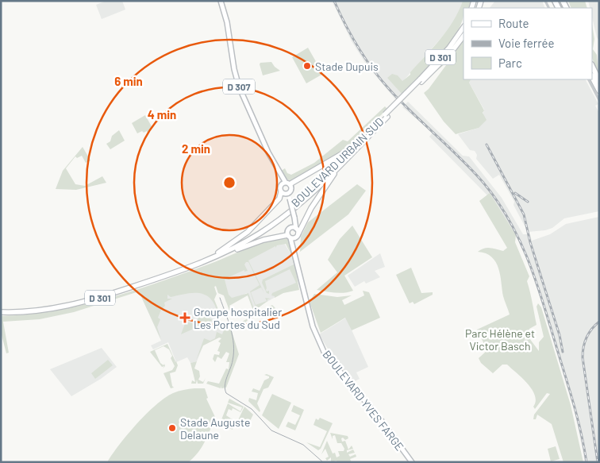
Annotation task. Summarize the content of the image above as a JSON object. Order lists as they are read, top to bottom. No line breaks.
{"streets":{"highway":["D 301","BOULEVARD URBAIN SUD"],"main road":["D 307","BOULEVARD YVES FARGE"]},"crossings":[["D 301","BOULEVARD URBAIN SUD"]],"parks":["Parc Hélène et Victor Basch"],"places":{"other":["Stade Dupuis","Stade Auguste Delaune"],"health":["Groupe hospitalier Les Portes du Sud"]},"legend":["Route","Voie ferrée","Parc"],"rings":["6 min","4 min","2 min"]}
